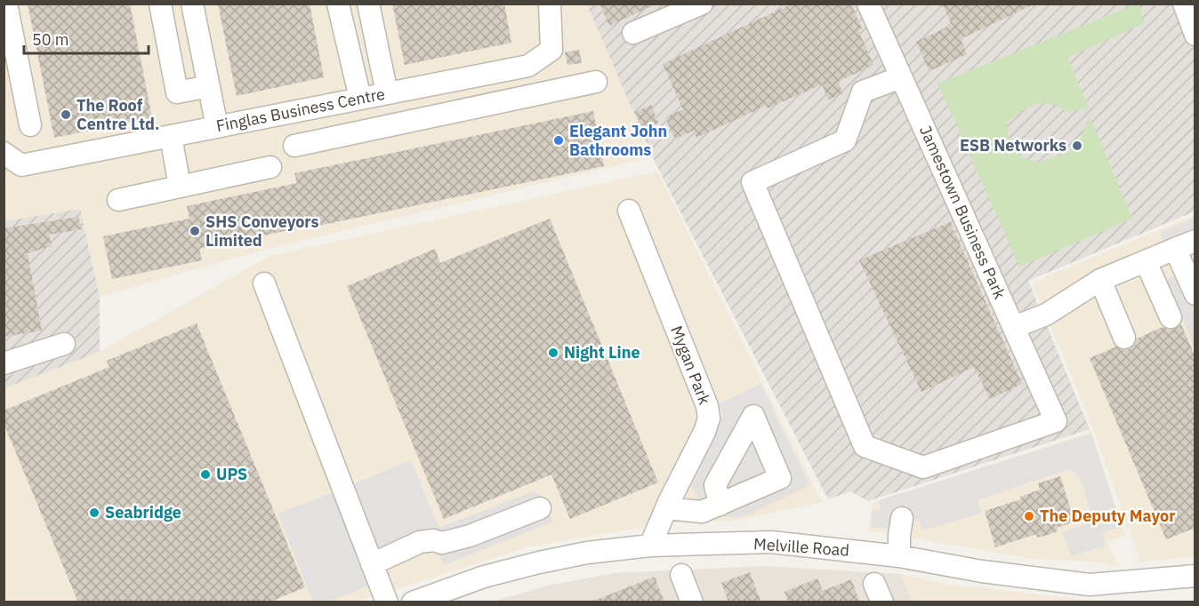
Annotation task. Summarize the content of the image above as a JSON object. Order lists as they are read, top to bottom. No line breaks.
{"streets":{"street":["Finglas Business Centre","Jamestown Business Park","Mygan Park","Melville Road"]},"crossings":[["Mygan Park","Melville Road"]],"places":["The Roof Centre Ltd.","Elegant John Bathrooms","ESB Networks","SHS Conveyors Limited","Night Line","UPS","Seabridge","The Deputy Mayor"],"scale_bar":"50 m"}
